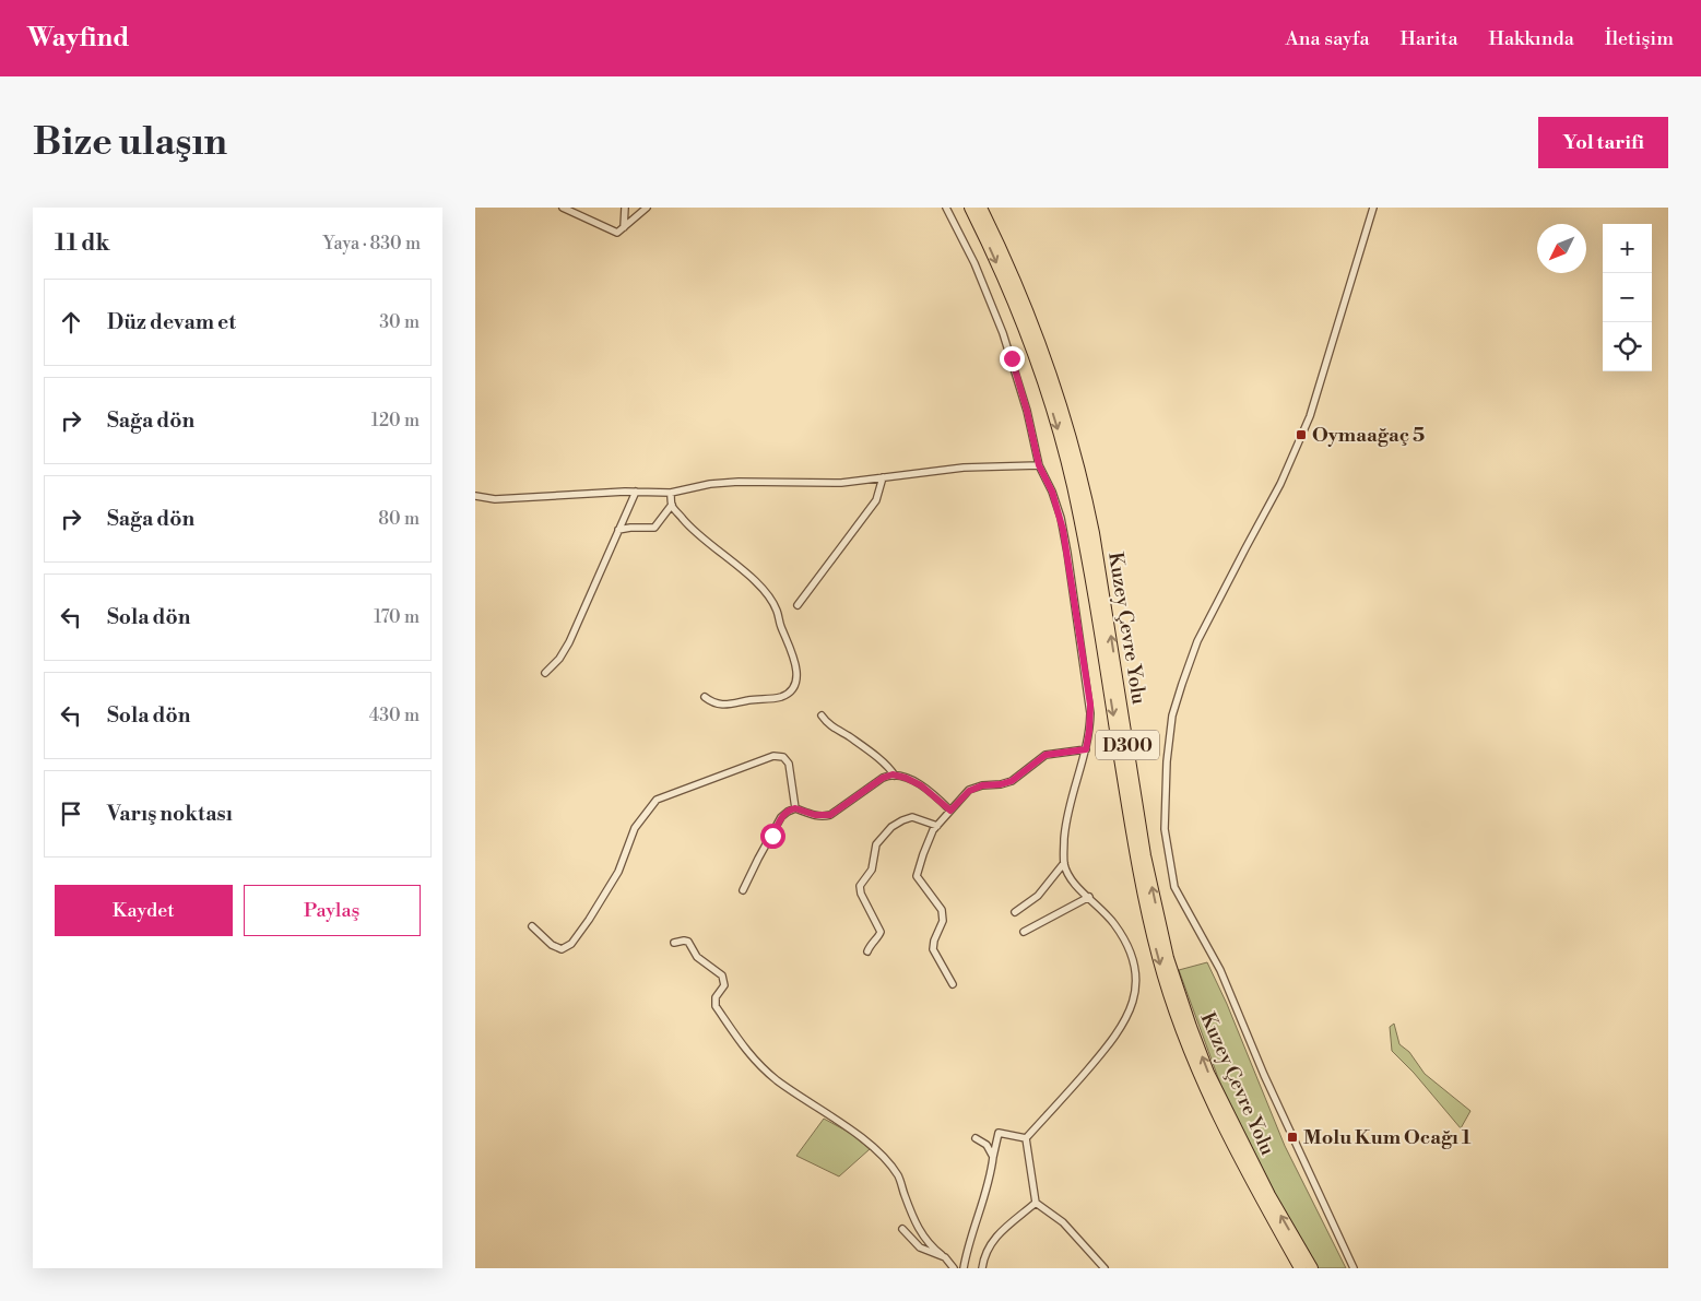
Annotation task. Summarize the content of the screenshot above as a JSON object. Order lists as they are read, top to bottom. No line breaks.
{"streets":{"highway":["Kuzey Çevre Yolu","D300"]},"places":{"transit":["Oymaağaç 5","Molu Kum Ocağı 1"]},"north":"bottom left","page":{"header":"Wayfind","nav":["Ana sayfa","Harita","Hakkında","İletişim"],"buttons":["Yol tarifi",["Kaydet","Paylaş"]],"title":"Bize ulaşın","heading":["11 dk","Yaya · 830 m"],"map_buttons":["+","−"],"list":[["Düz devam et","30 m"],["Sağa dön","120 m"],["Sağa dön","80 m"],["Sola dön","170 m"],["Sola dön","430 m"],"Varış noktası"]}}
